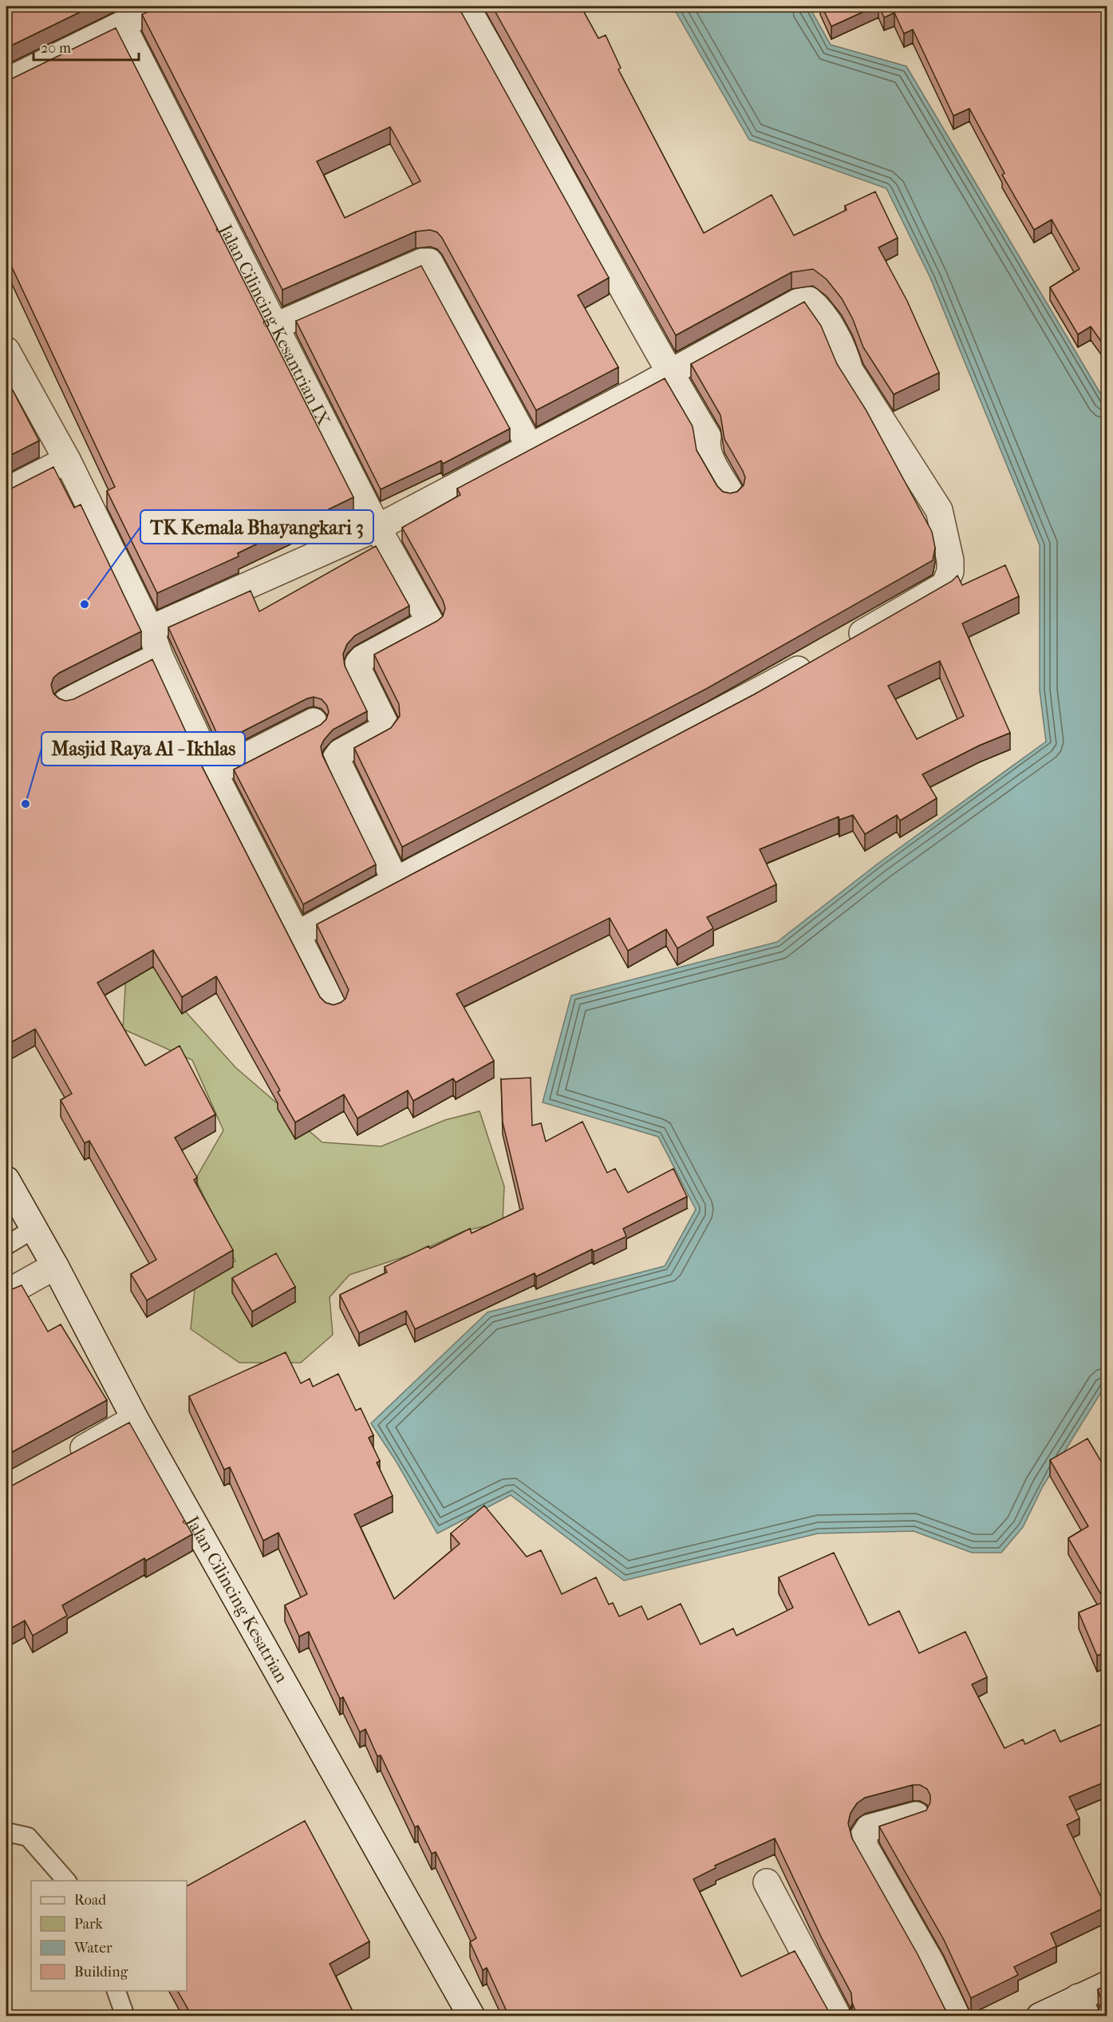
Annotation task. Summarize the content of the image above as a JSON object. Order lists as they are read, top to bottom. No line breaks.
{"streets":{"street":["Jalan Cilincing Kesantrian IX","Jalan Cilincing Kesatrian"]},"places":["TK Kemala Bhayangkari 3","Masjid Raya Al - Ikhlas"],"legend":["Road","Park","Water","Building"],"scale_bar":"20 m"}
